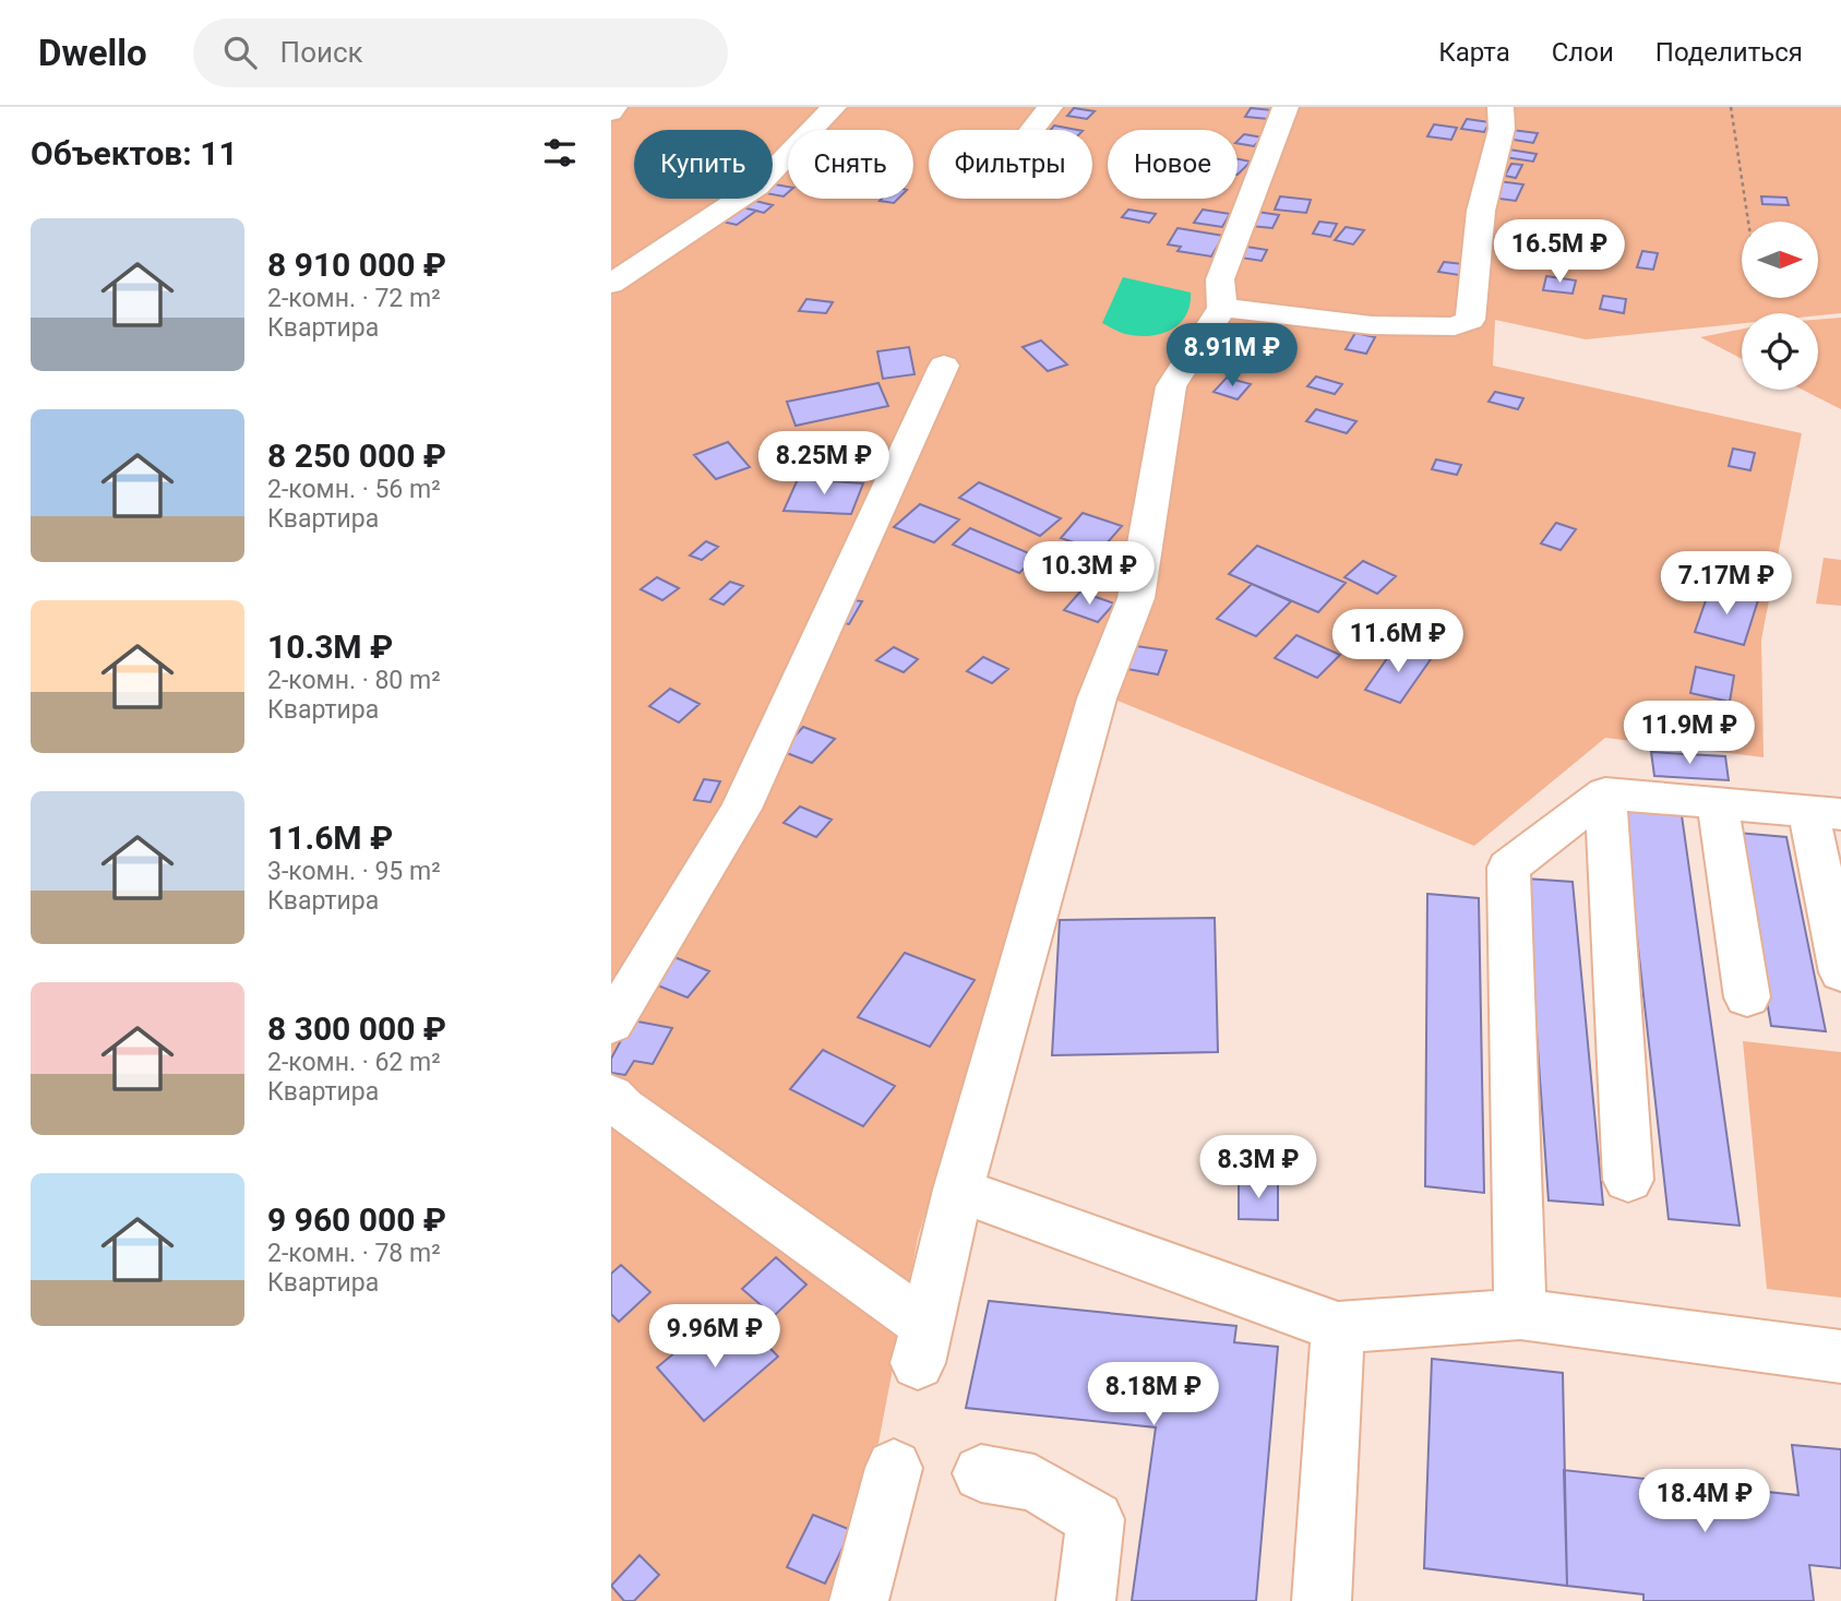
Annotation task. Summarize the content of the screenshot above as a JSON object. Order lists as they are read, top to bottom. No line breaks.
{"north":"right","page":{"header":"Dwello","search":"Поиск","nav":["Карта","Слои","Поделиться"],"heading":"Объектов: 11","chip":["Купить","Снять","Фильтры","Новое"],"list":[{"name":"8 910 000 ₽","note":"2-комн. · 72 m² · Квартира"},{"name":"8 250 000 ₽","note":"2-комн. · 56 m² · Квартира"},{"name":"10.3M ₽","note":"2-комн. · 80 m² · Квартира"},{"name":"11.6M ₽","note":"3-комн. · 95 m² · Квартира"},{"name":"8 300 000 ₽","note":"2-комн. · 62 m² · Квартира"},{"name":"9 960 000 ₽","note":"2-комн. · 78 m² · Квартира"}],"price":["16.5M ₽","8.91M ₽","8.25M ₽","10.3M ₽","7.17M ₽","11.6M ₽","11.9M ₽","8.3M ₽","9.96M ₽","8.18M ₽","18.4M ₽"]}}
